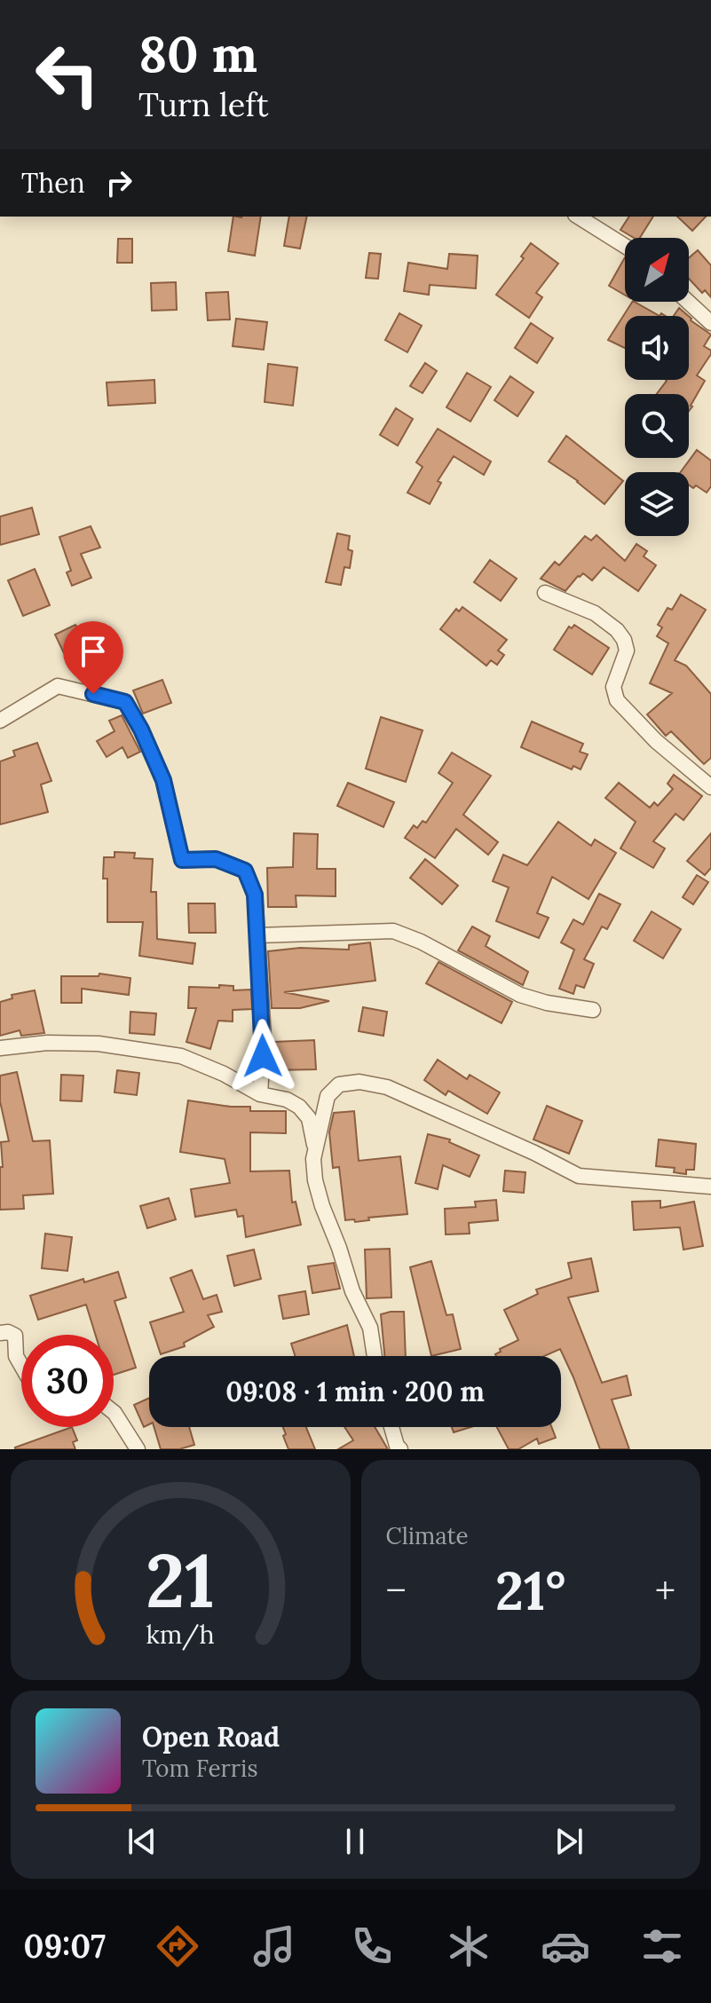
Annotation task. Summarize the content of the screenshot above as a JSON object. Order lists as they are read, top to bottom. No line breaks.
{"north":"top right","page":{"turn":["80 m","Turn left"],"then":"Then","limit":"30","trip":"09:08 · 1 min · 200 m","tile":"Climate","heat":["−","21°","+"],"song":["Open Road","Tom Ferris"],"tabs":"09:07","gauge":["21","km/h"]}}
